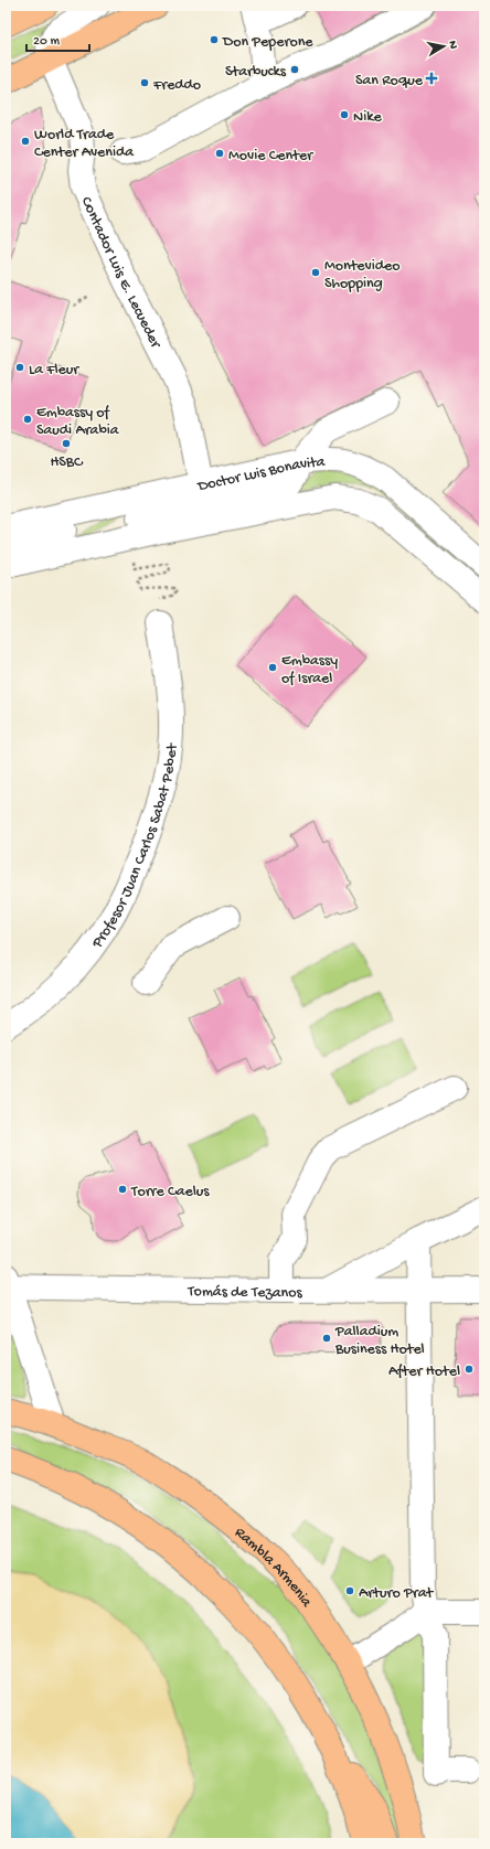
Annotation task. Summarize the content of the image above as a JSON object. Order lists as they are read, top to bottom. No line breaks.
{"streets":{"main road":["Rambla Armenia"],"street":["Contador Luis E. Lecueder","Doctor Luis Bonavita","Profesor Juan Carlos Sabat Pebet","Tomás de Tezanos"]},"crossings":[["Contador Luis E. Lecueder","Doctor Luis Bonavita"]],"places":{"other":["Don Peperone","Starbucks","Freddo","Nike","World Trade Center Avenida","Movie Center","Montevideo Shopping","La Fleur","Embassy of Saudi Arabia","HSBC","Embassy of Israel","Torre Caelus","Palladium Business Hotel","After Hotel","Arturo Prat"],"health":["San Roque"]},"scale_bar":"20 m","north":"right"}
